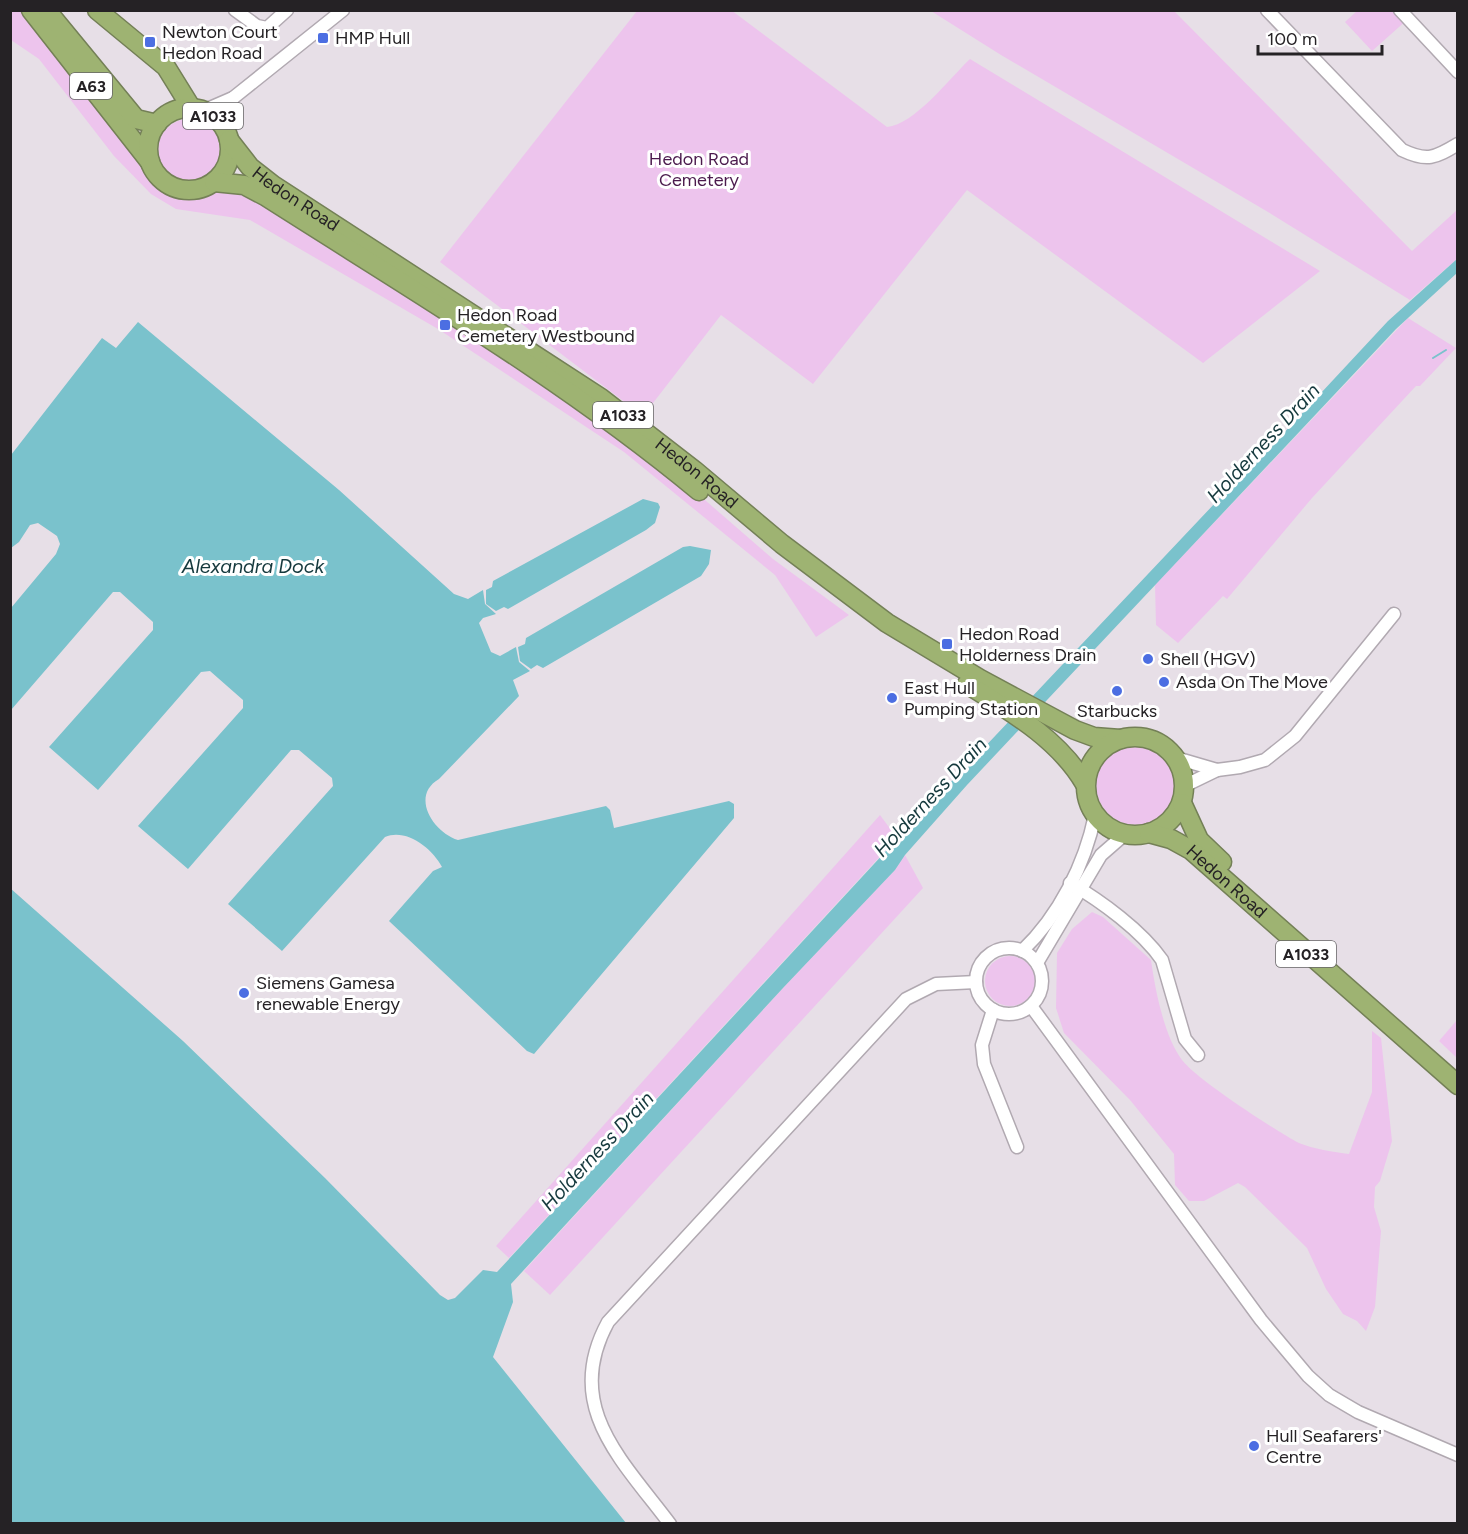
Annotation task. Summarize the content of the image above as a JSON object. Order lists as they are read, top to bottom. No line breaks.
{"streets":{"highway":["A63","A1033","Hedon Road"]},"crossings":[["A63","A1033"],["A63","Hedon Road"],["A1033","Hedon Road"]],"water":["Holderness Drain","Alexandra Dock"],"parks":["Hedon Road Cemetery"],"places":{"transit":["HMP Hull","Newton Court Hedon Road","Hedon Road Cemetery Westbound","Hedon Road Holderness Drain"],"other":["Shell (HGV)","Asda On The Move","Starbucks","East Hull Pumping Station","Siemens Gamesa renewable Energy","Hull Seafarers' Centre"]},"scale_bar":"100 m"}
